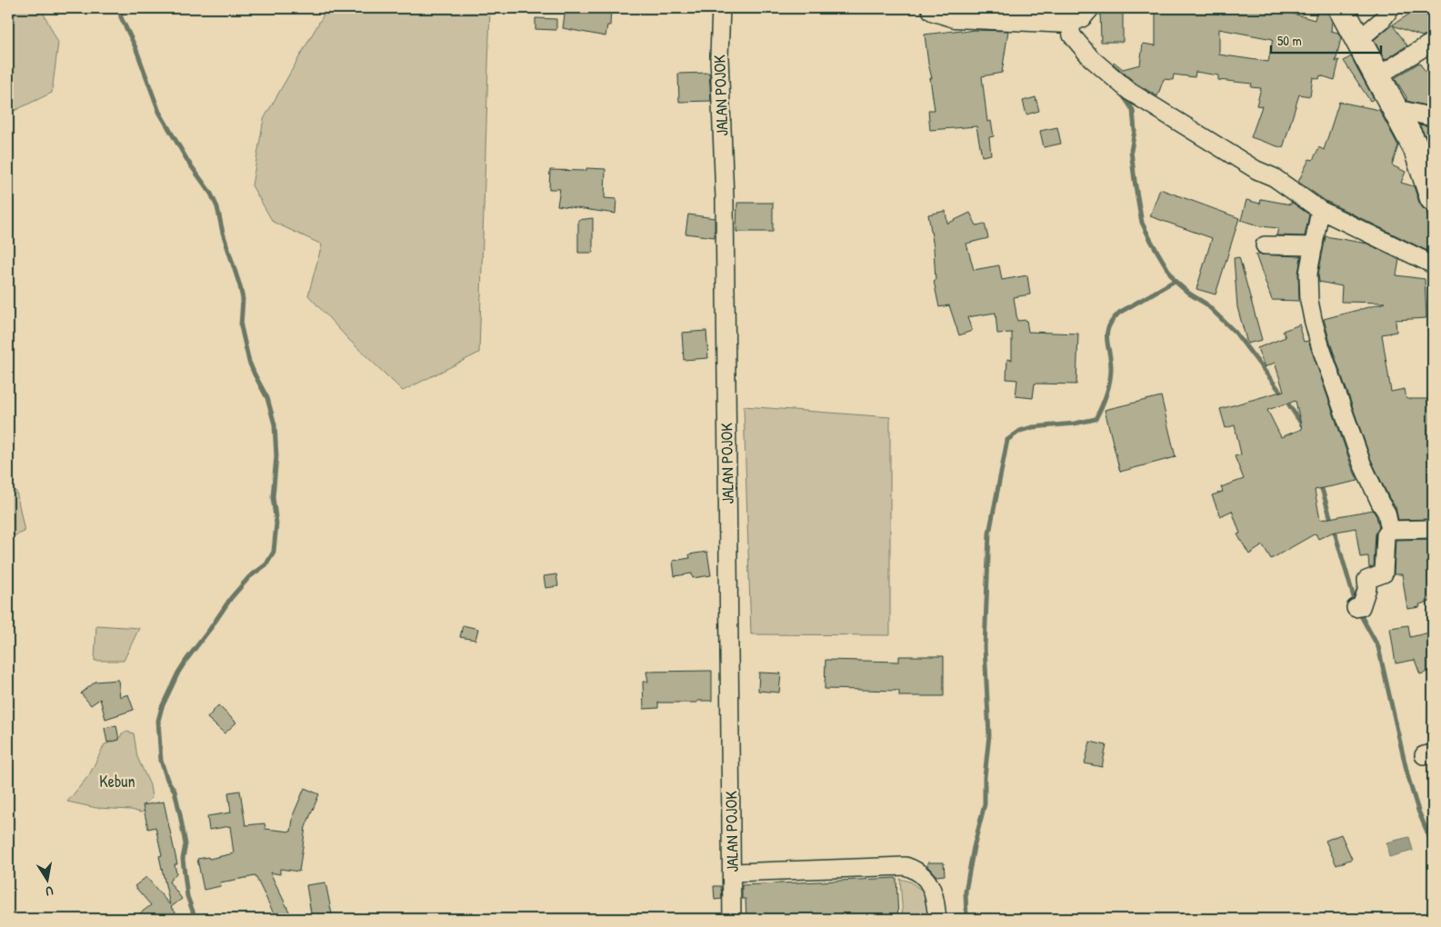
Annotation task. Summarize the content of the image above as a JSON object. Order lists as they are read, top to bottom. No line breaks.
{"streets":{"street":["JALAN POJOK"]},"parks":["Kebun"],"scale_bar":"50 m","north":"bottom"}
